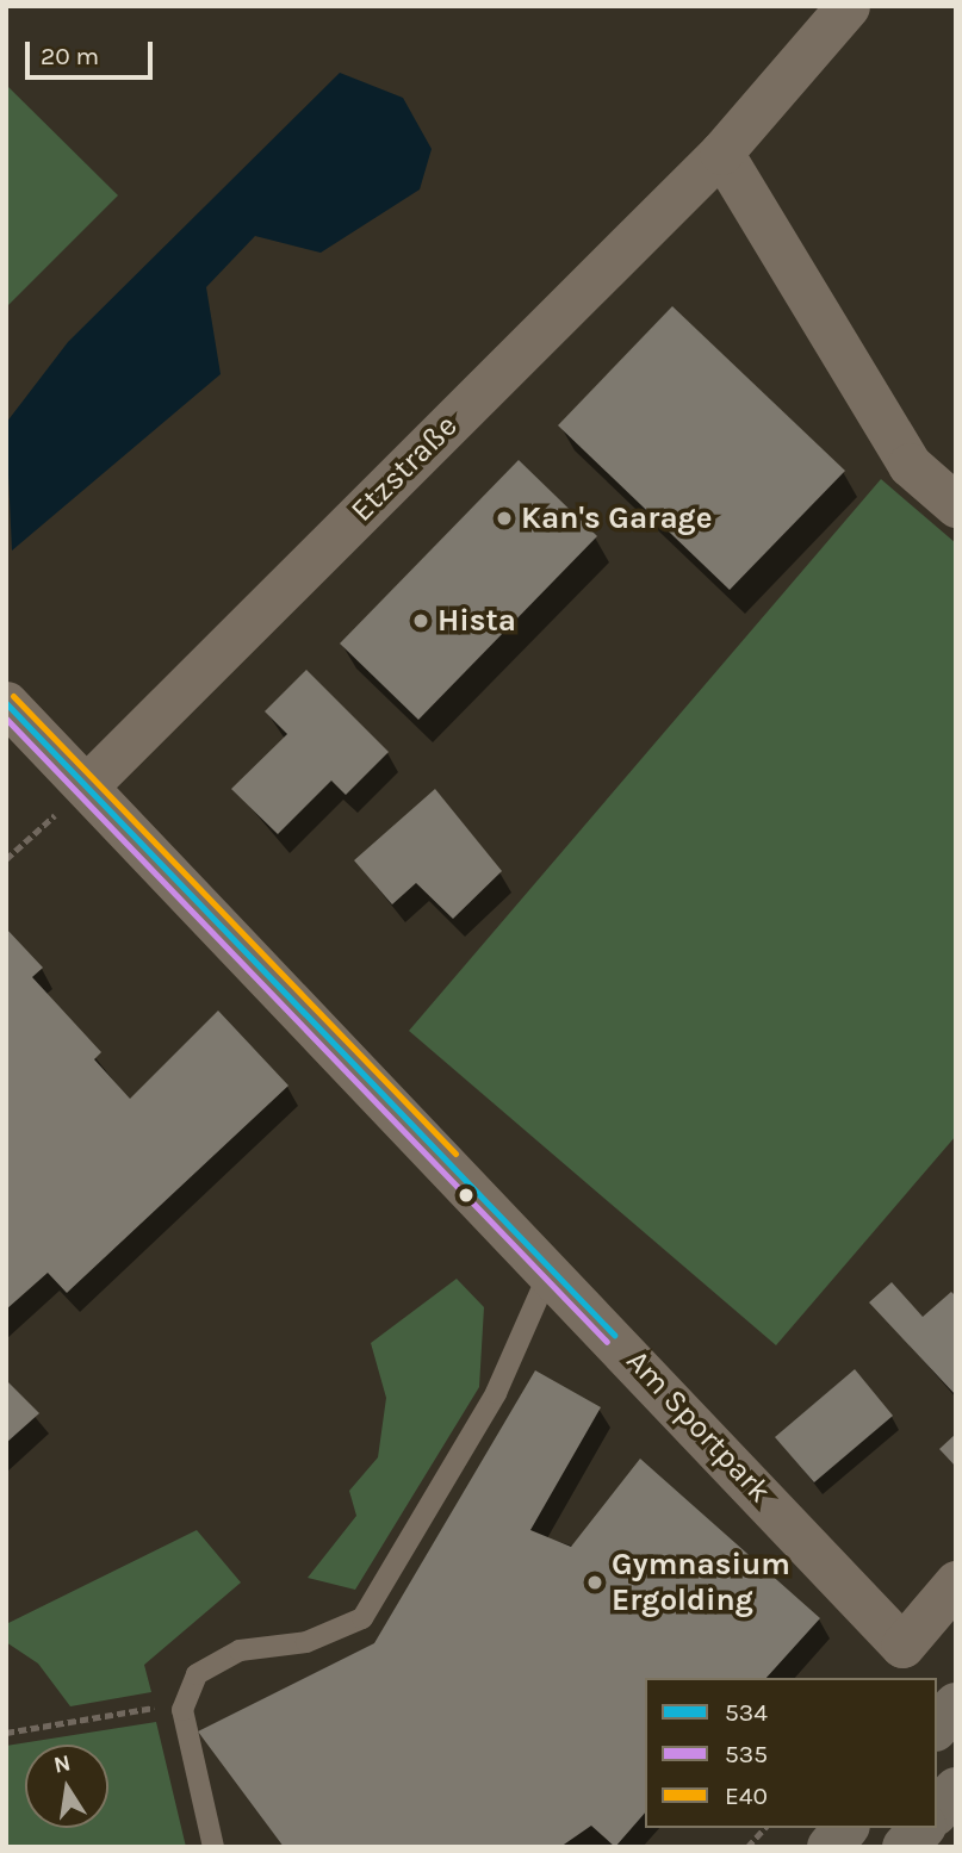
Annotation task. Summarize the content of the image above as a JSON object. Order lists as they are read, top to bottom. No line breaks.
{"streets":{"street":["Etzstraße","Am Sportpark"]},"crossings":[["Etzstraße","Am Sportpark"]],"places":["Kan's Garage","Hista","Gymnasium Ergolding"],"lines":["transit line E40","transit line 534","transit line 535"],"legend":["534","535","E40"],"scale_bar":"20 m","north":"top"}
